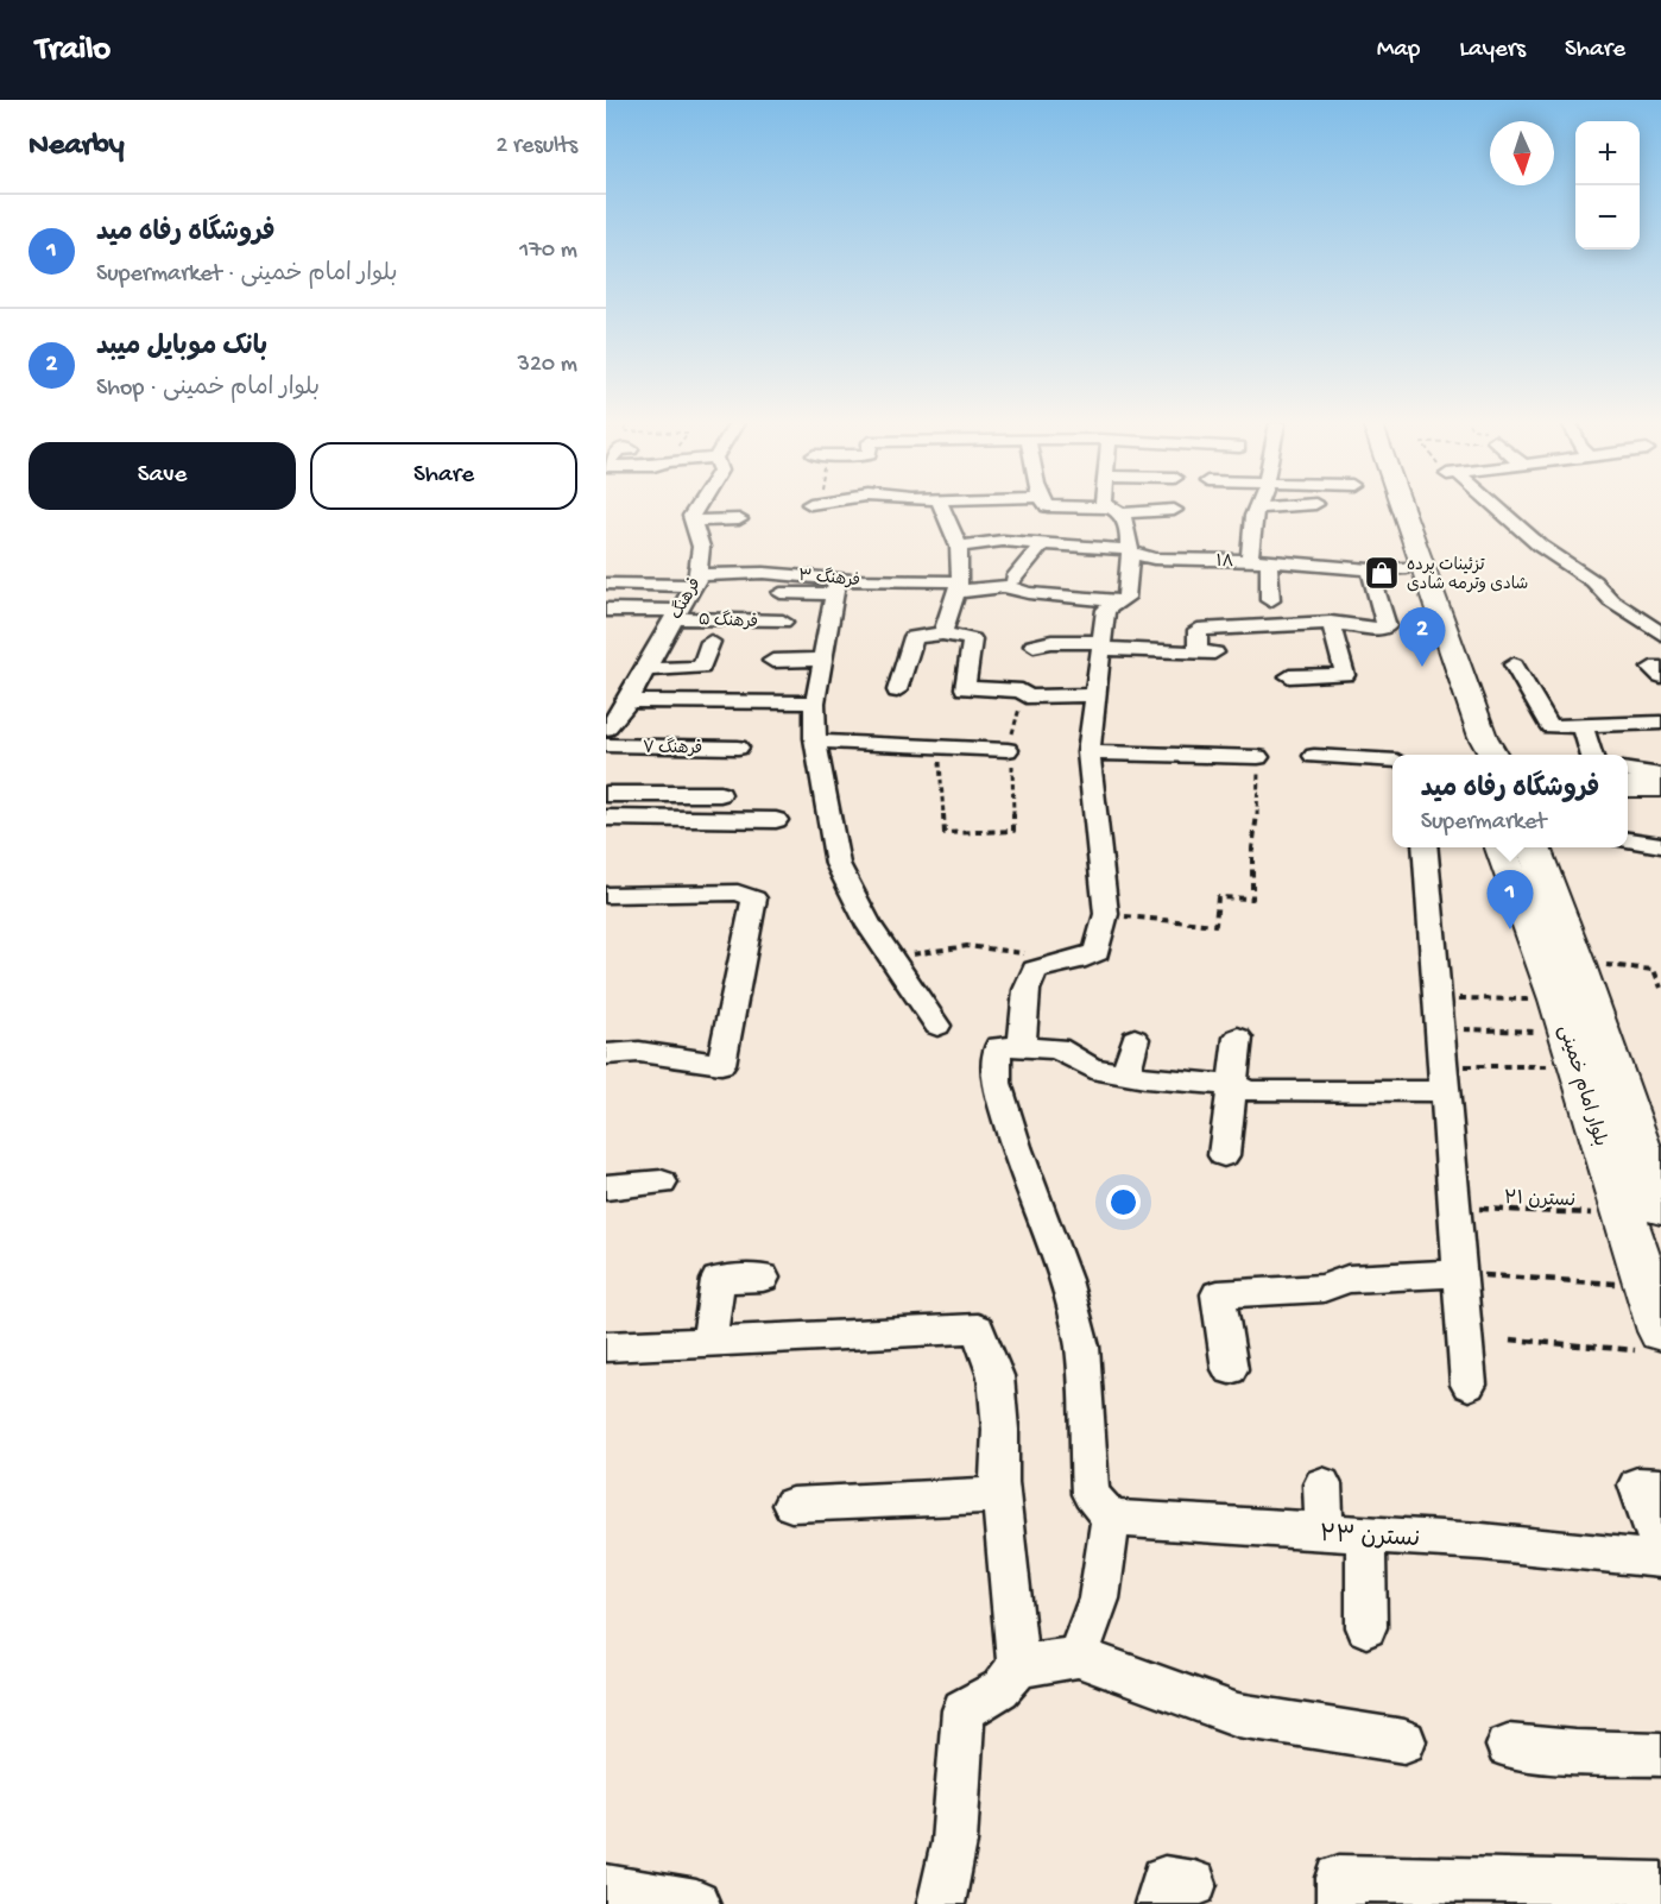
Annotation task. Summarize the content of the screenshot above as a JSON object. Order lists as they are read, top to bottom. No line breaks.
{"streets":{"main road":["بلوار امام خمینی"],"street":["۱۸","فرهنگ ۳","فرهنگ","فرهنگ ۵","فرهنگ ۷","نسترن ۲۳"],"path":["نسترن ۲۱"]},"crossings":[["فرهنگ ۳","فرهنگ"],["فرهنگ","فرهنگ ۵"],["بلوار امام خمینی","نسترن ۲۱"]],"places":{"shop":["تزئینات پرده شادی وترمه شادی"]},"north":"bottom","page":{"header":"Trailo","nav":["Map","Layers","Share"],"heading":["Nearby","2 results"],"map_buttons":["+","−"],"list":[{"mark":"1","name":"فروشگاه رفاه مید","note":"Supermarket · بلوار امام خمینی","value":"170 m"},{"mark":"2","name":"بانک موبایل میبد","note":"Shop · بلوار امام خمینی","value":"320 m"}],"buttons":["Save","Share"],"pins":["2","1"],"popup":["فروشگاه رفاه مید","Supermarket"]}}
